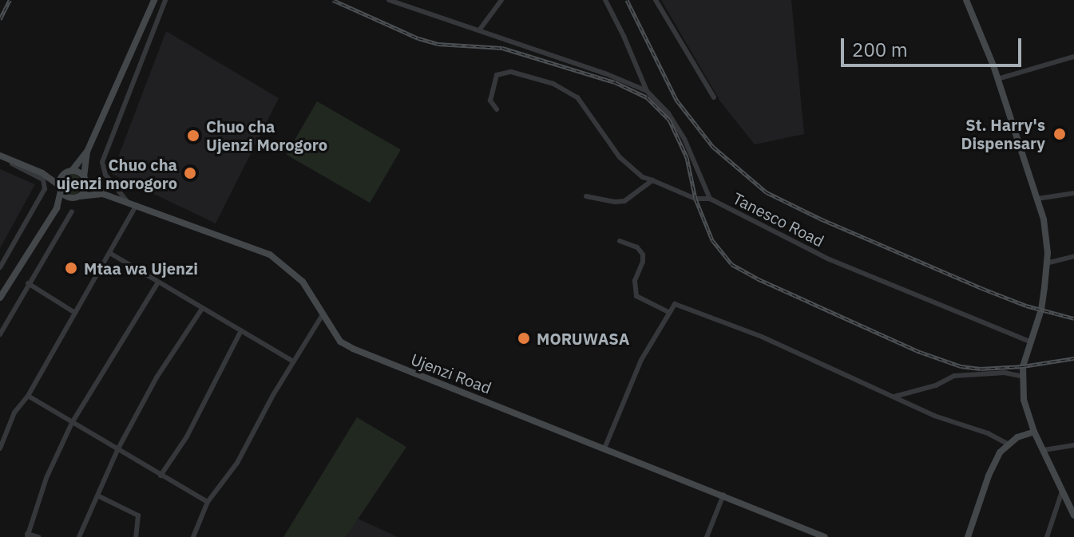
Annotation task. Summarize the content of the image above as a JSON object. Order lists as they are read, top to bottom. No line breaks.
{"streets":{"street":["Tanesco Road","Ujenzi Road"]},"places":["St. Harry's Dispensary","Chuo cha Ujenzi Morogoro","Chuo cha ujenzi morogoro","Mtaa wa Ujenzi","MORUWASA"],"scale_bar":"200 m"}
